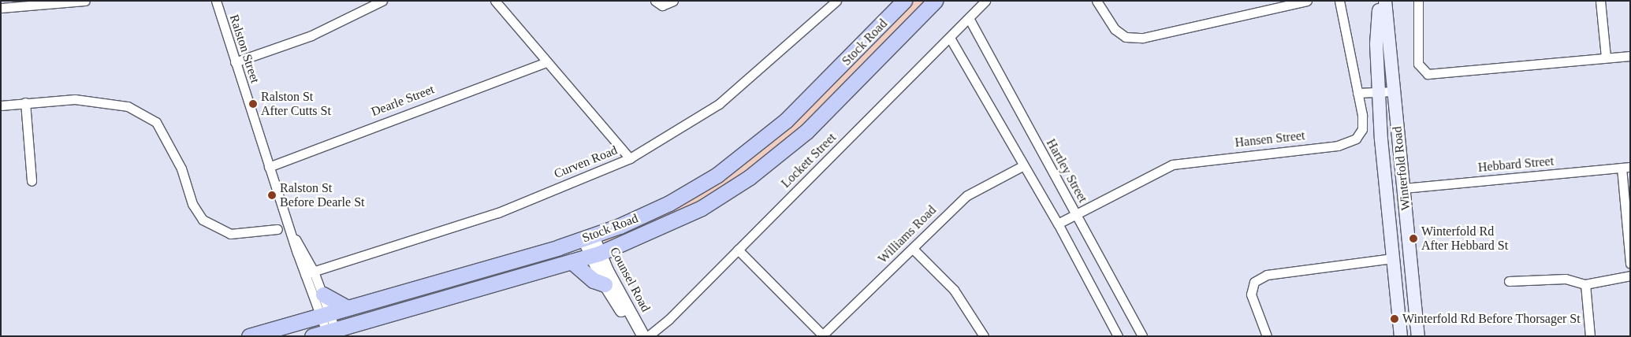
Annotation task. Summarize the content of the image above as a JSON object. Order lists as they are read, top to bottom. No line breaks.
{"streets":{"highway":["Stock Road"],"main road":["Winterfold Road"],"street":["Ralston Street","Dearle Street","Hansen Street","Lockett Street","Curven Road","Hebbard Street","Hartley Street","Williams Road","Counsel Road"]},"crossings":[["Stock Road","Ralston Street"],["Stock Road","Counsel Road"],["Ralston Street","Dearle Street"],["Ralston Street","Curven Road"],["Hansen Street","Hartley Street"],["Lockett Street","Hartley Street"],["Hebbard Street","Winterfold Road"]],"places":["Ralston St After Cutts St","Ralston St Before Dearle St","Winterfold Rd After Hebbard St","Winterfold Rd Before Thorsager St"]}
